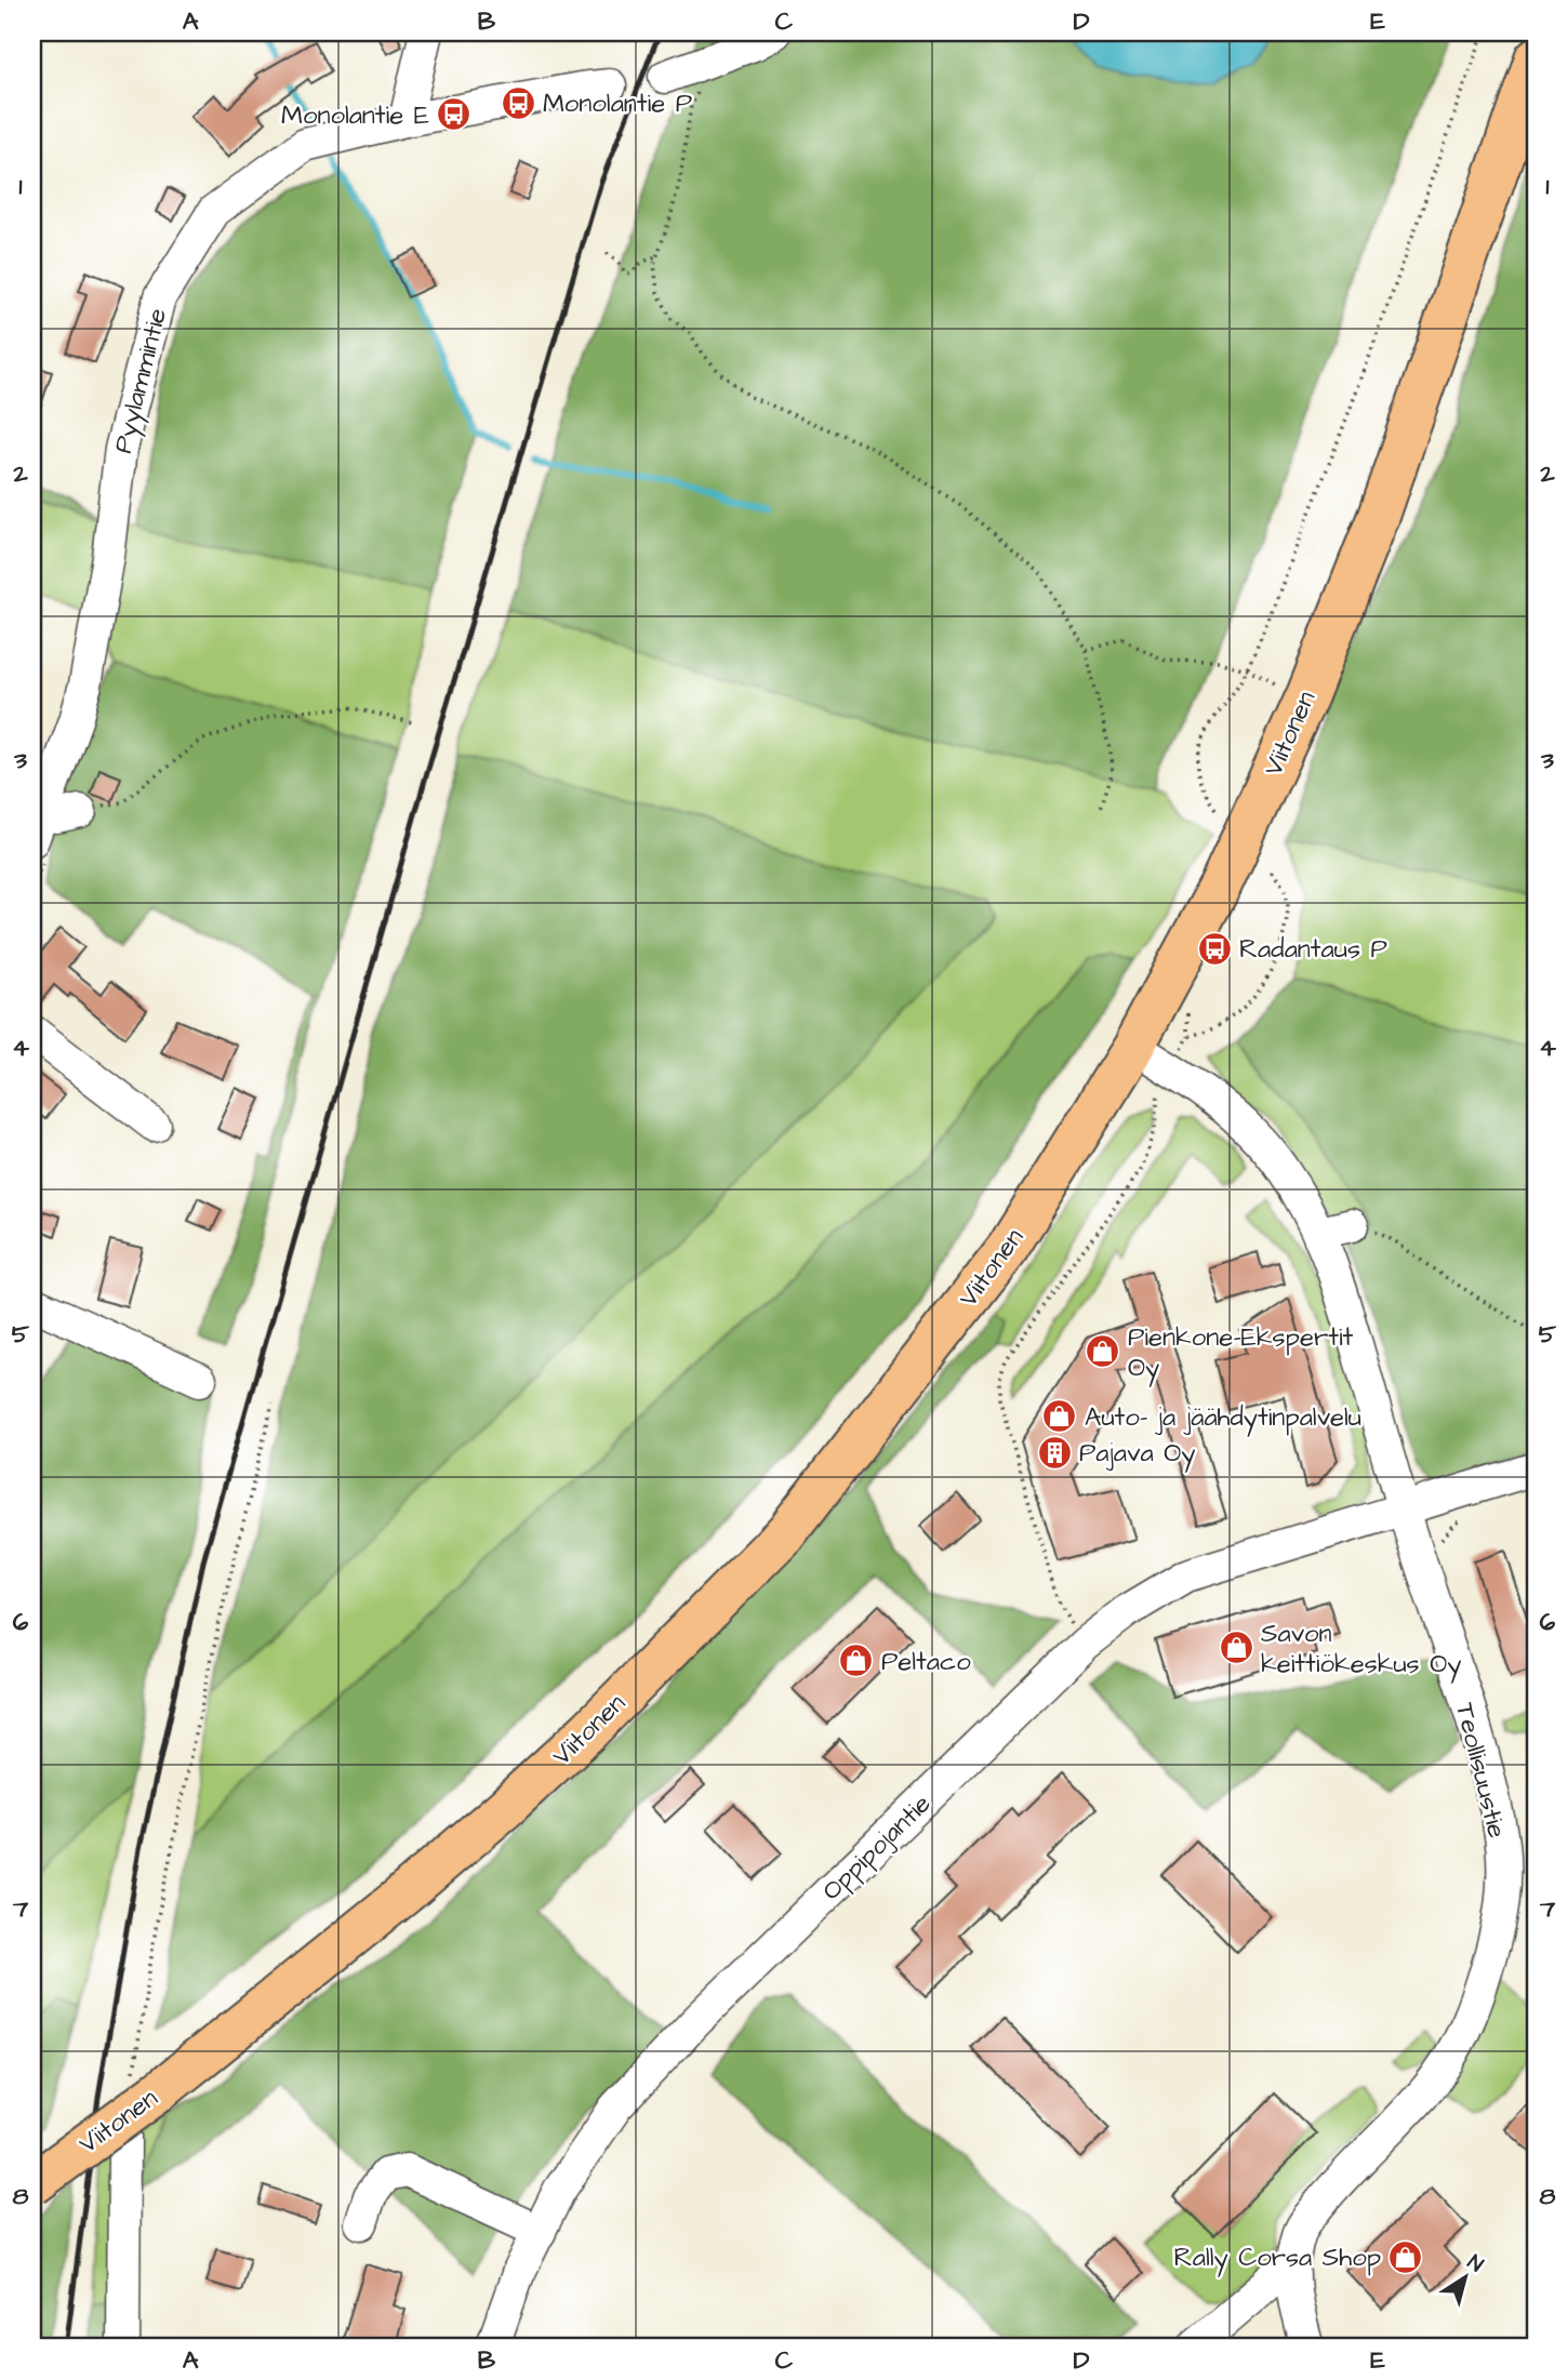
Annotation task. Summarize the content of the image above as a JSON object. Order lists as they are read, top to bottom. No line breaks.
{"streets":{"highway":["Viitonen"],"street":["Pyylammintie","Teollisuustie","Oppipojantie"]},"crossings":[["Viitonen","Teollisuustie"],["Teollisuustie","Oppipojantie"]],"places":{"bus stop":["Monolantie P","Monolantie E","Radantaus P"],"shop":["Pienkone-Ekspertit Oy","Auto- ja jäähdytinpalvelu","Savon keittiökeskus Oy","Peltaco","Rally Corsa Shop"],"building":["Pajava Oy"]},"north":"top right","grid":{"columns":["A","B","C","D","E"],"rows":["1","2","3","4","5","6","7","8"]}}
